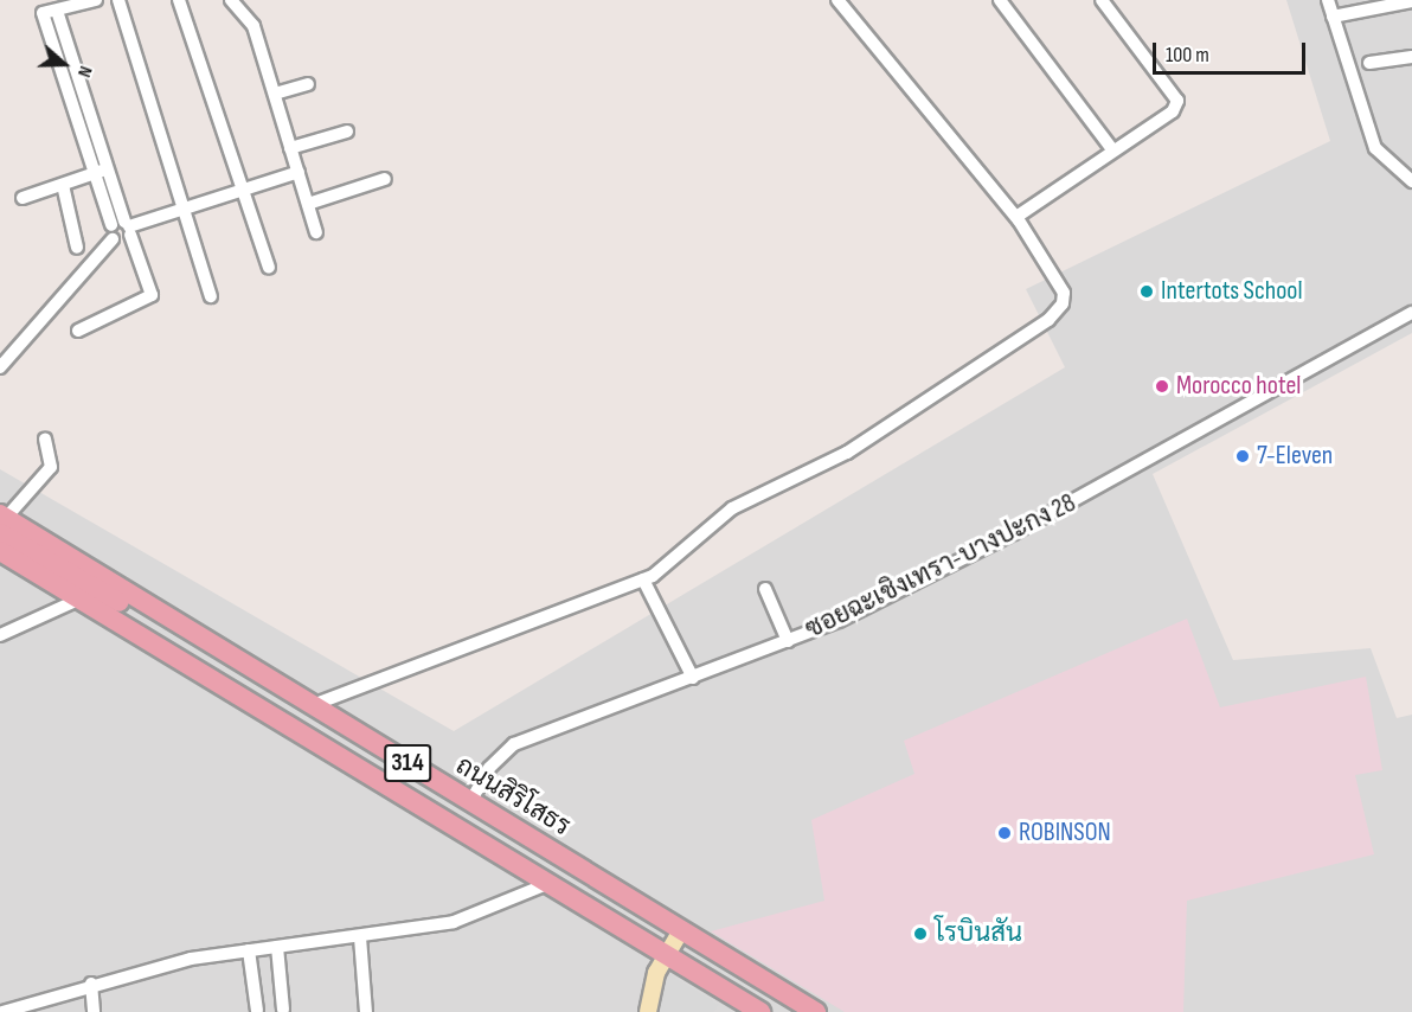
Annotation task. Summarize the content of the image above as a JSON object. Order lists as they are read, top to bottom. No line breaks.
{"streets":{"highway":["314","ถนนสิริโสธร"],"street":["ซอยฉะเชิงเทรา-บางปะกง 28"]},"crossings":[["ซอยฉะเชิงเทรา-บางปะกง 28","ถนนสิริโสธร"]],"places":["Intertots School","Morocco hotel","7-Eleven","ROBINSON","โรบินสัน"],"scale_bar":"100 m","north":"right"}
